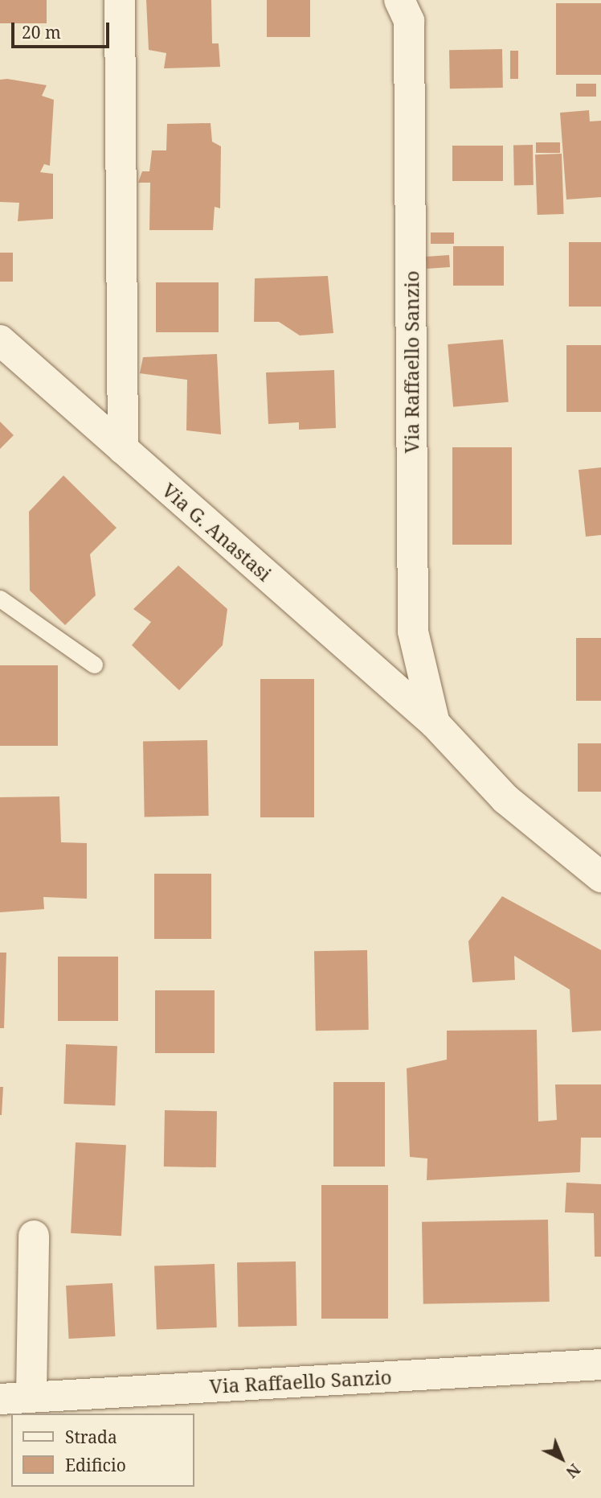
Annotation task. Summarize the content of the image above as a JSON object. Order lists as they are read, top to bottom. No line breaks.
{"streets":{"street":["Via Raffaello Sanzio","Via G. Anastasi"]},"crossings":[["Via Raffaello Sanzio","Via G. Anastasi"]],"legend":["Strada","Edificio"],"scale_bar":"20 m","north":"bottom right"}
